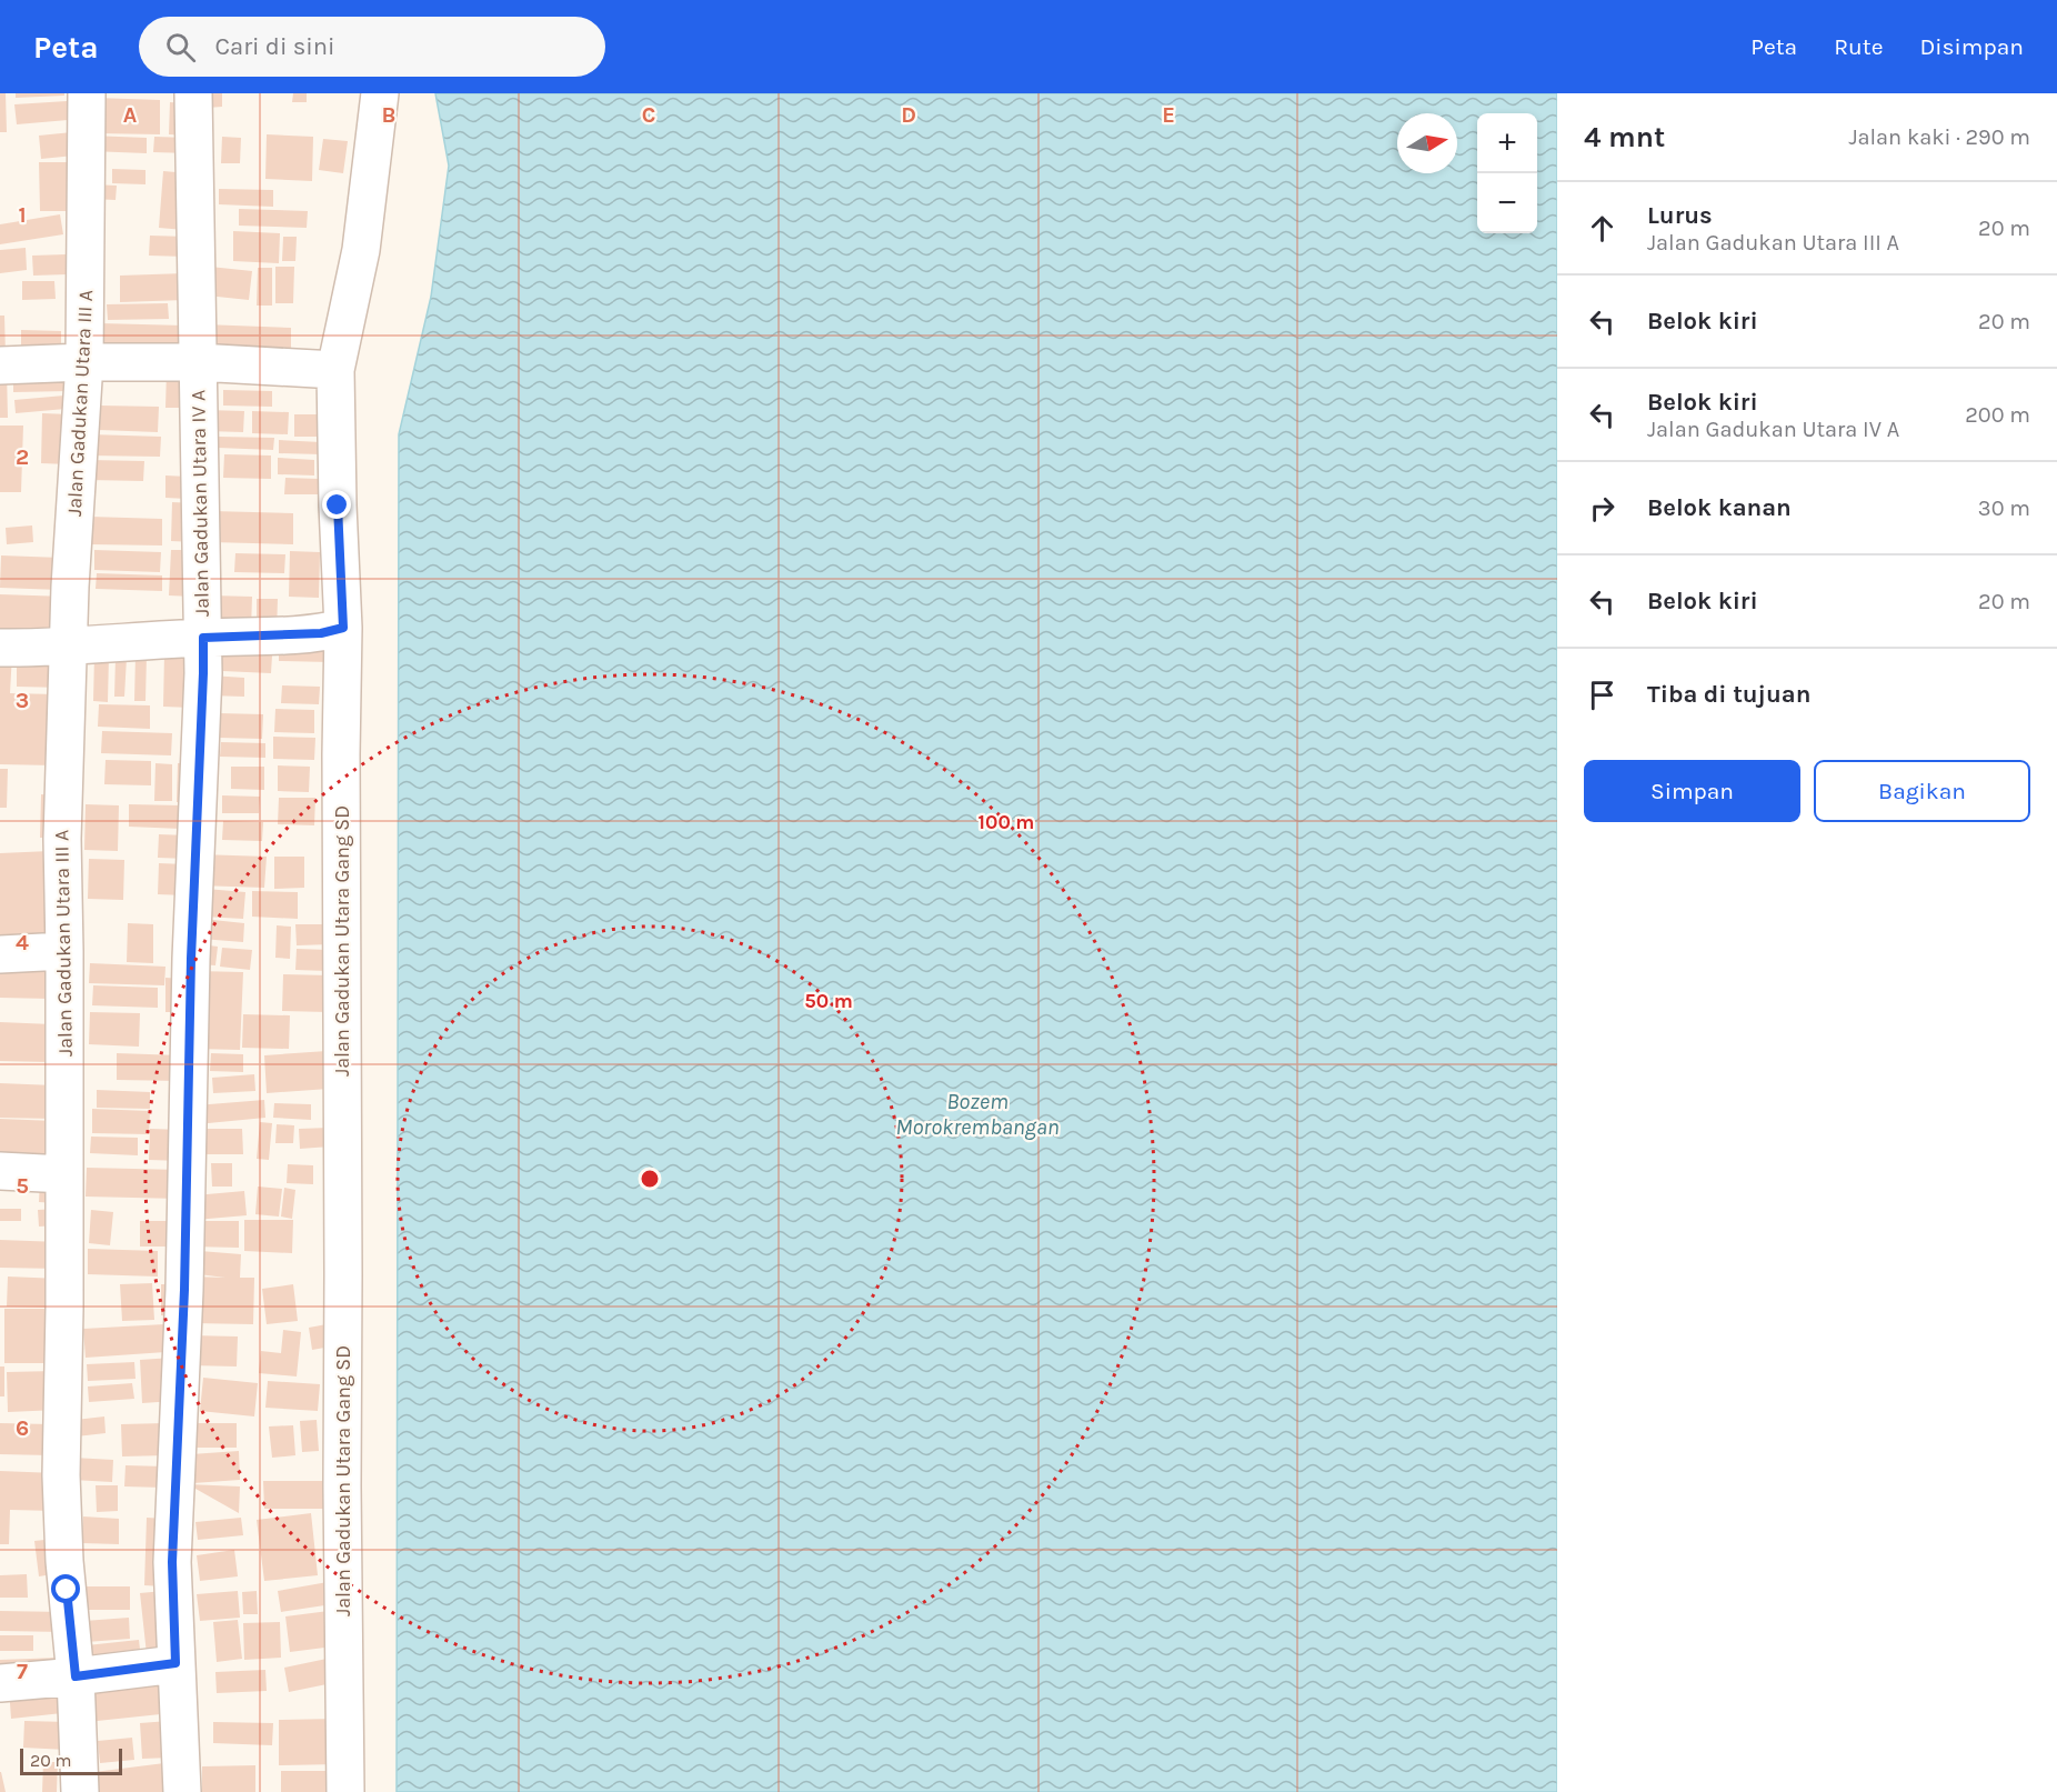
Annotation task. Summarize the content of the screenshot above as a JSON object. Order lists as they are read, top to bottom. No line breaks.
{"streets":{"street":["Jalan Gadukan Utara III A","Jalan Gadukan Utara IV A","Jalan Gadukan Utara Gang SD"]},"water":["Bozem Morokrembangan"],"scale_bar":"20 m","north":"right","page":{"header":"Peta","search":"Cari di sini","nav":["Peta","Rute","Disimpan"],"heading":["4 mnt","Jalan kaki · 290 m"],"map_buttons":["+","−"],"list":[["Lurus","Jalan Gadukan Utara III A","20 m"],["Belok kiri","20 m"],["Belok kiri","Jalan Gadukan Utara IV A","200 m"],["Belok kanan","30 m"],["Belok kiri","20 m"],"Tiba di tujuan"],"buttons":["Simpan","Bagikan"],"scale":"20 m"},"grid":{"columns":["A","B","C","D","E"],"rows":["1","2","3","4","5","6","7"]},"rings":["100 m","50 m"]}
